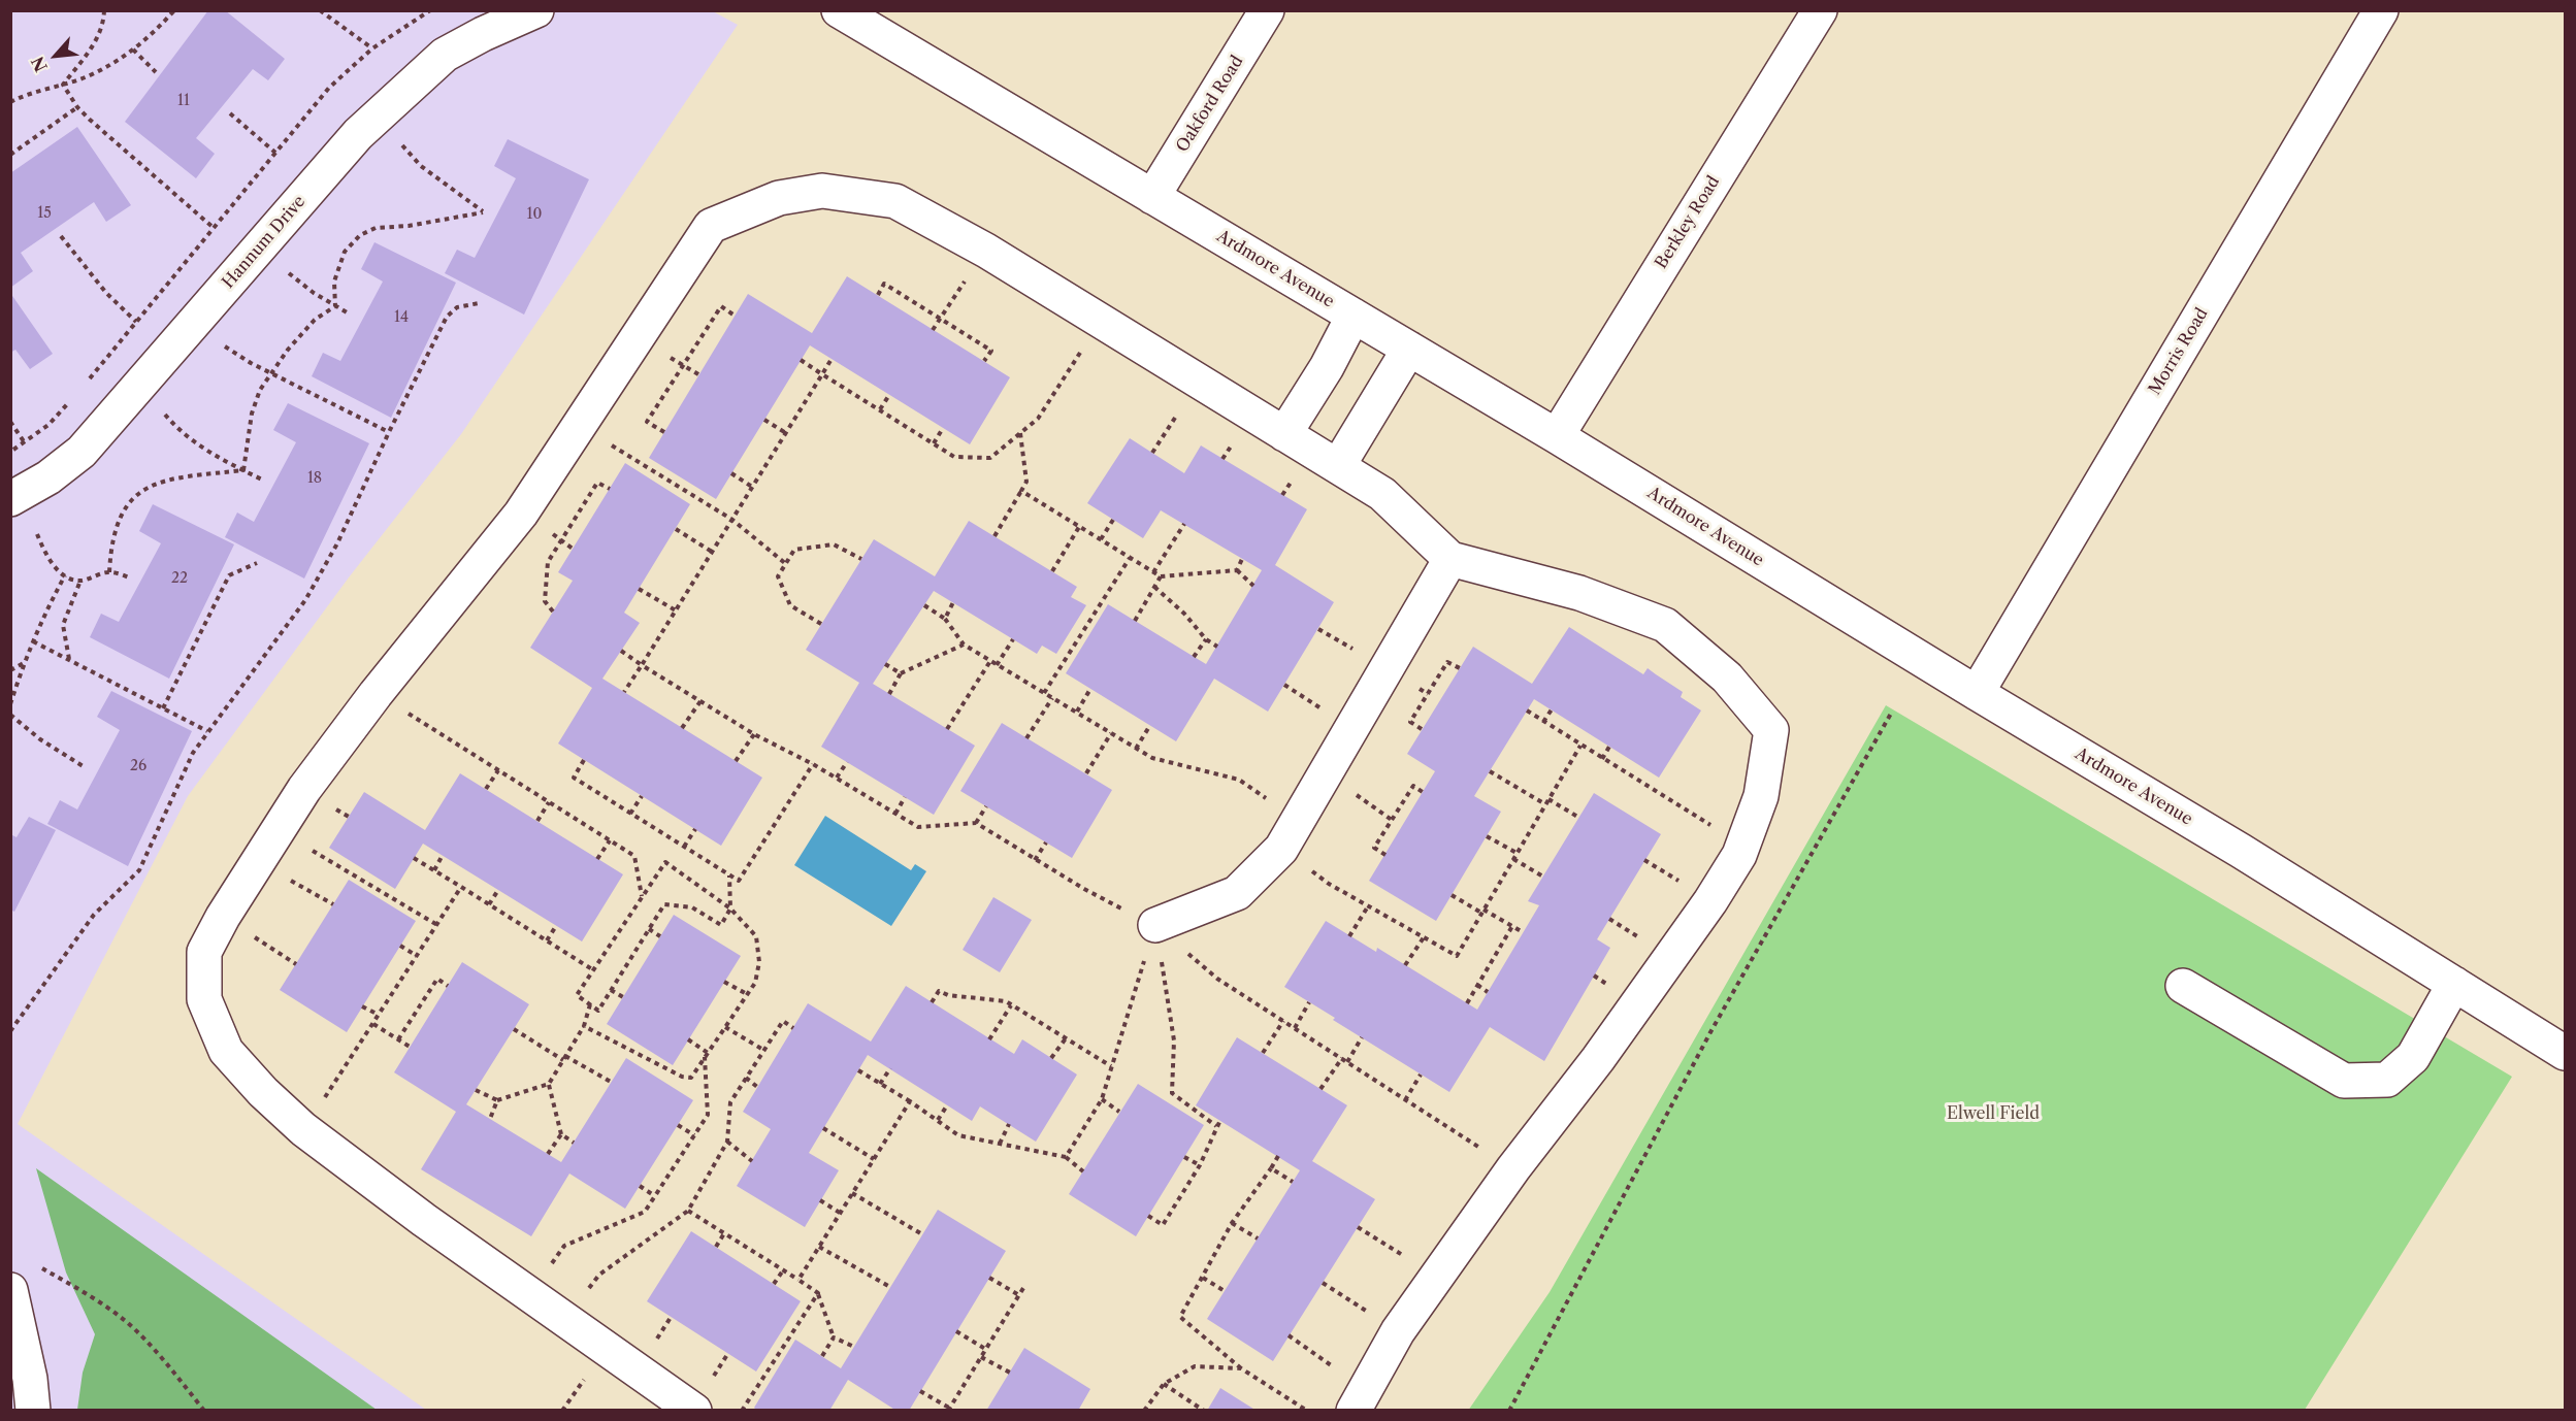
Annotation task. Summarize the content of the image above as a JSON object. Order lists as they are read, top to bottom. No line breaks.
{"streets":{"street":["Oakford Road","Berkley Road","Hannum Drive","Ardmore Avenue","Morris Road"]},"crossings":[["Oakford Road","Ardmore Avenue"],["Berkley Road","Ardmore Avenue"],["Ardmore Avenue","Morris Road"]],"parks":["Elwell Field"],"house_numbers":["11","15","10","14","18","22","26"],"north":"bottom left"}
